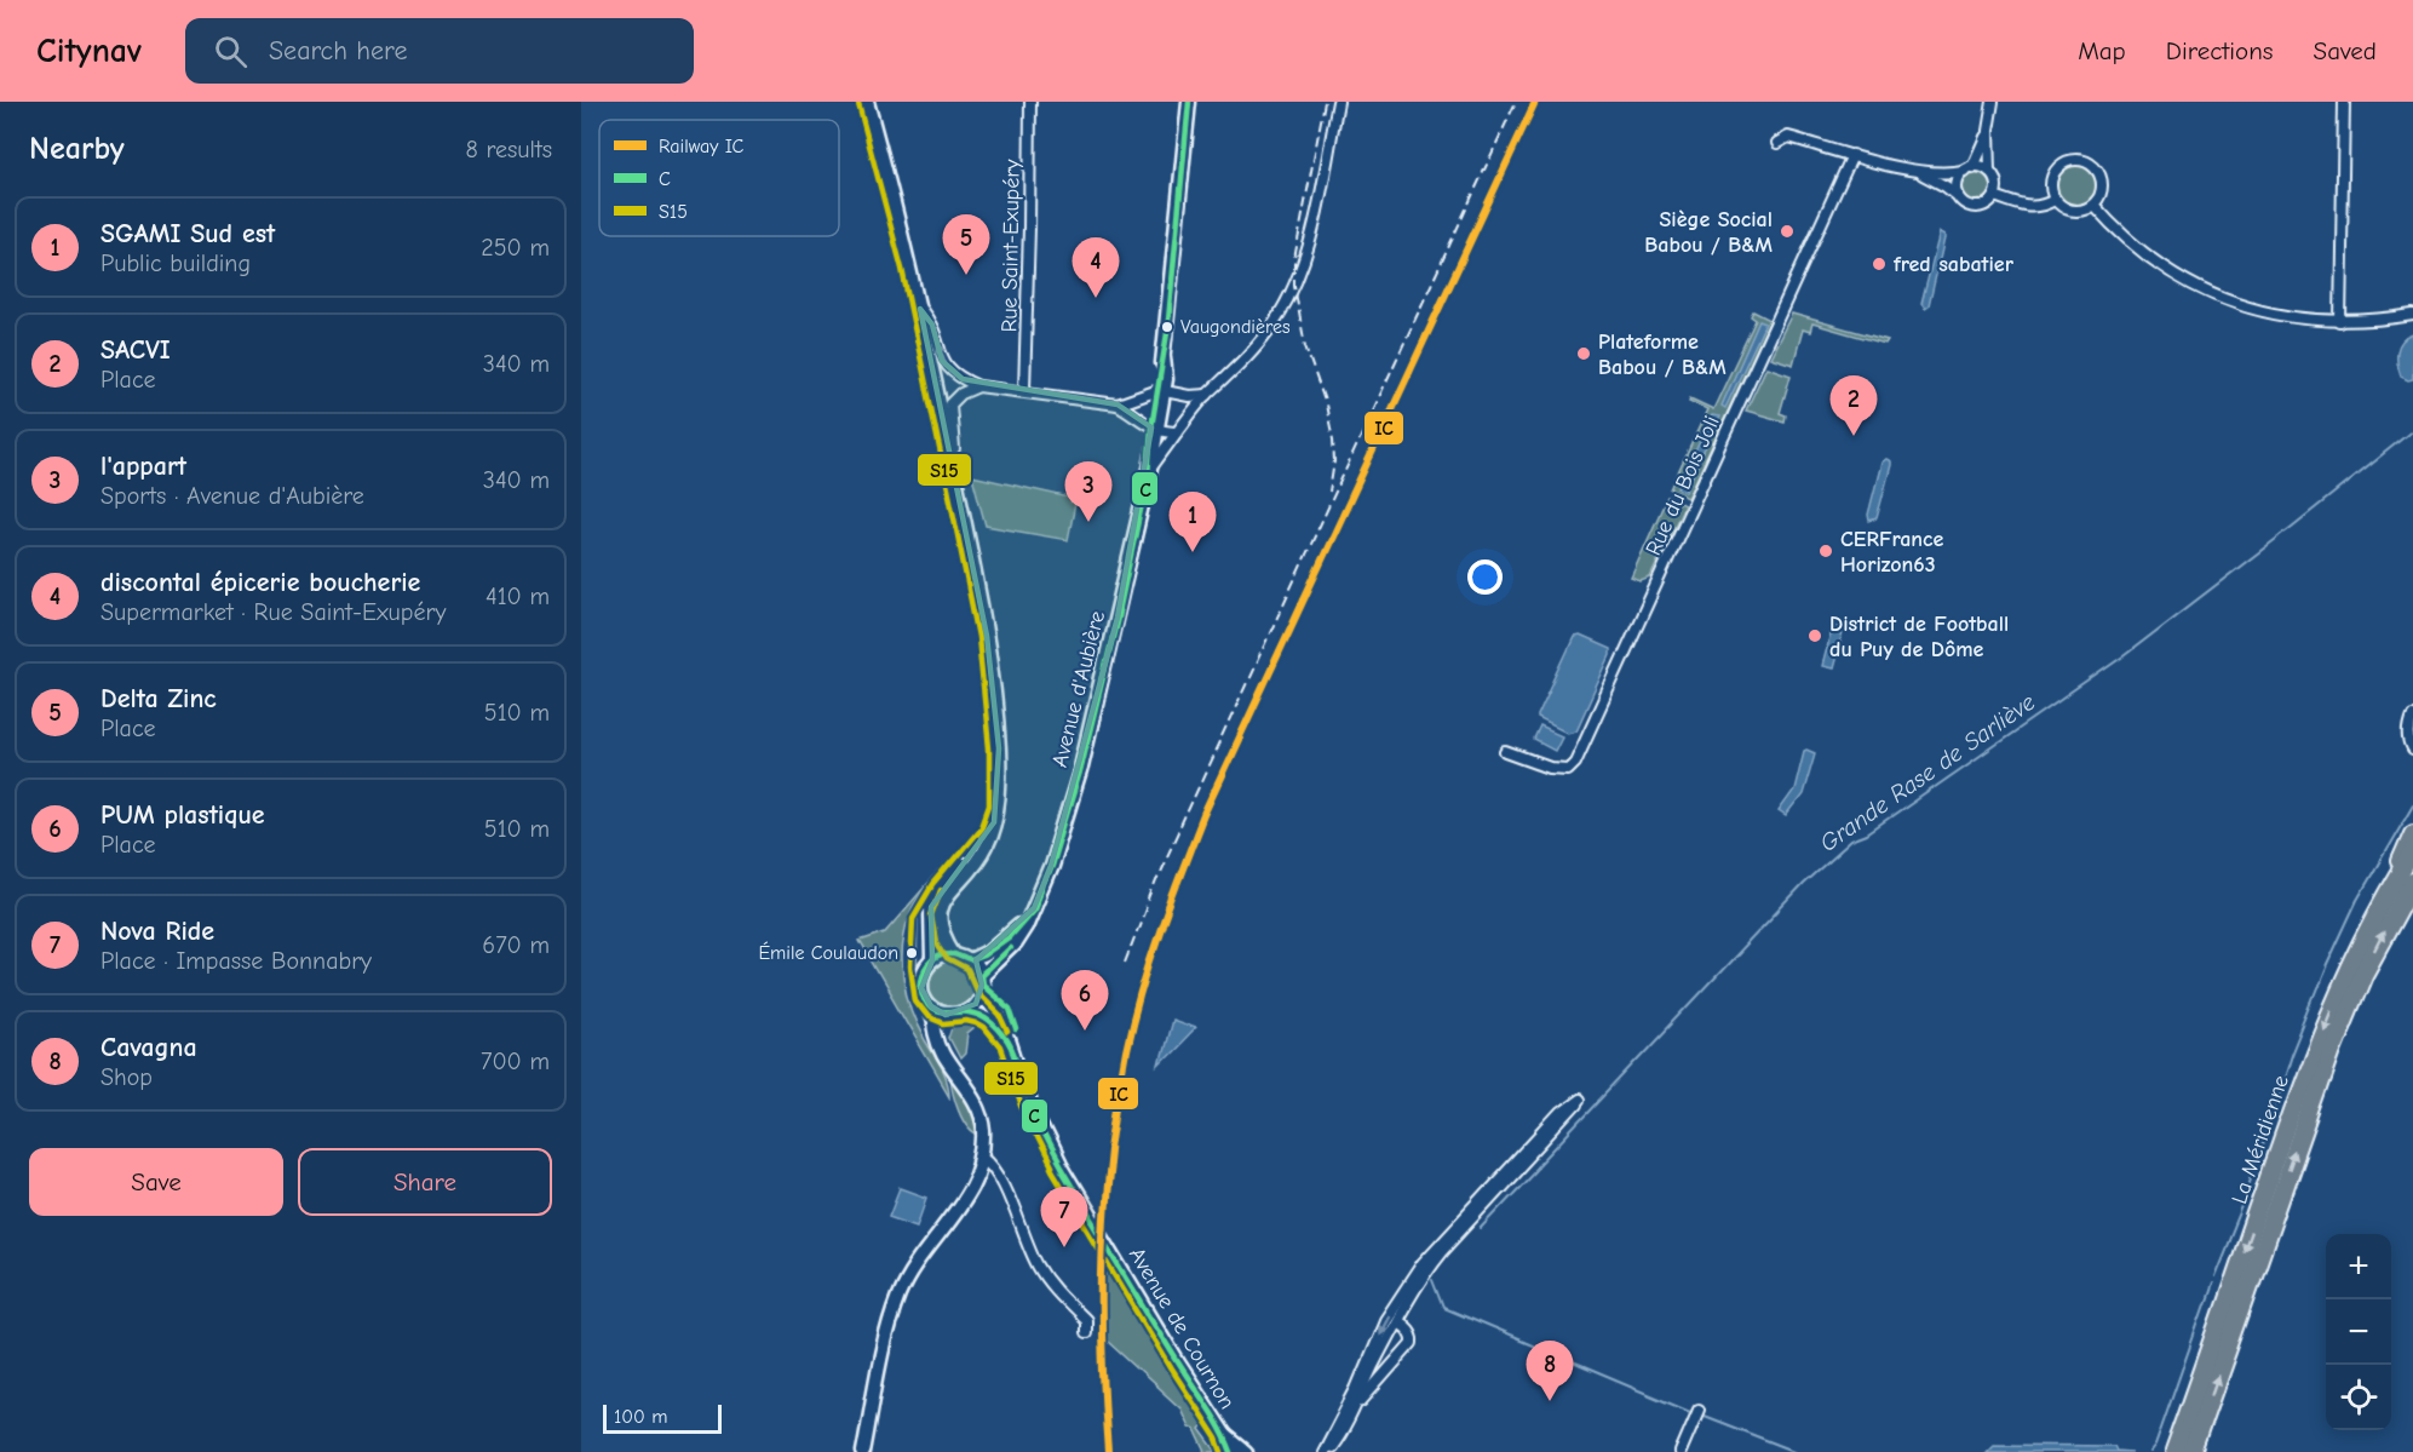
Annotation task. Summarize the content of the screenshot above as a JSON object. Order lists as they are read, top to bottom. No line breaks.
{"streets":{"highway":["La Méridienne"],"main road":["Avenue d'Aubière","Avenue de Cournon"],"street":["Rue Saint-Exupéry","Rue du Bois Joli"]},"crossings":[["Avenue d'Aubière","Avenue de Cournon"]],"water":["Grande Rase de Sarliève"],"places":["Siège Social Babou / B&M","fred sabatier","Vaugondières","Plateforme Babou / B&M","CERFrance Horizon63","District de Football du Puy de Dôme","Émile Coulaudon"],"lines":["rail line IC","transit line C","transit line S15"],"legend":["Railway IC","C","S15"],"scale_bar":"100 m","page":{"header":"Citynav","search":"Search here","nav":["Map","Directions","Saved"],"heading":["Nearby","8 results"],"list":[{"mark":"1","name":"SGAMI Sud est","note":"Public building","value":"250 m"},{"mark":"2","name":"SACVI","note":"Place","value":"340 m"},{"mark":"3","name":"l'appart","note":"Sports · Avenue d'Aubière","value":"340 m"},{"mark":"4","name":"discontal épicerie boucherie","note":"Supermarket · Rue Saint-Exupéry","value":"410 m"},{"mark":"5","name":"Delta Zinc","note":"Place","value":"510 m"},{"mark":"6","name":"PUM plastique","note":"Place","value":"510 m"},{"mark":"7","name":"Nova Ride","note":"Place · Impasse Bonnabry","value":"670 m"},{"mark":"8","name":"Cavagna","note":"Shop","value":"700 m"}],"pins":["5","4","2","3","1","6","7","8"],"buttons":["Save","Share"],"map_buttons":["+","−"],"scale":"100 m"}}
